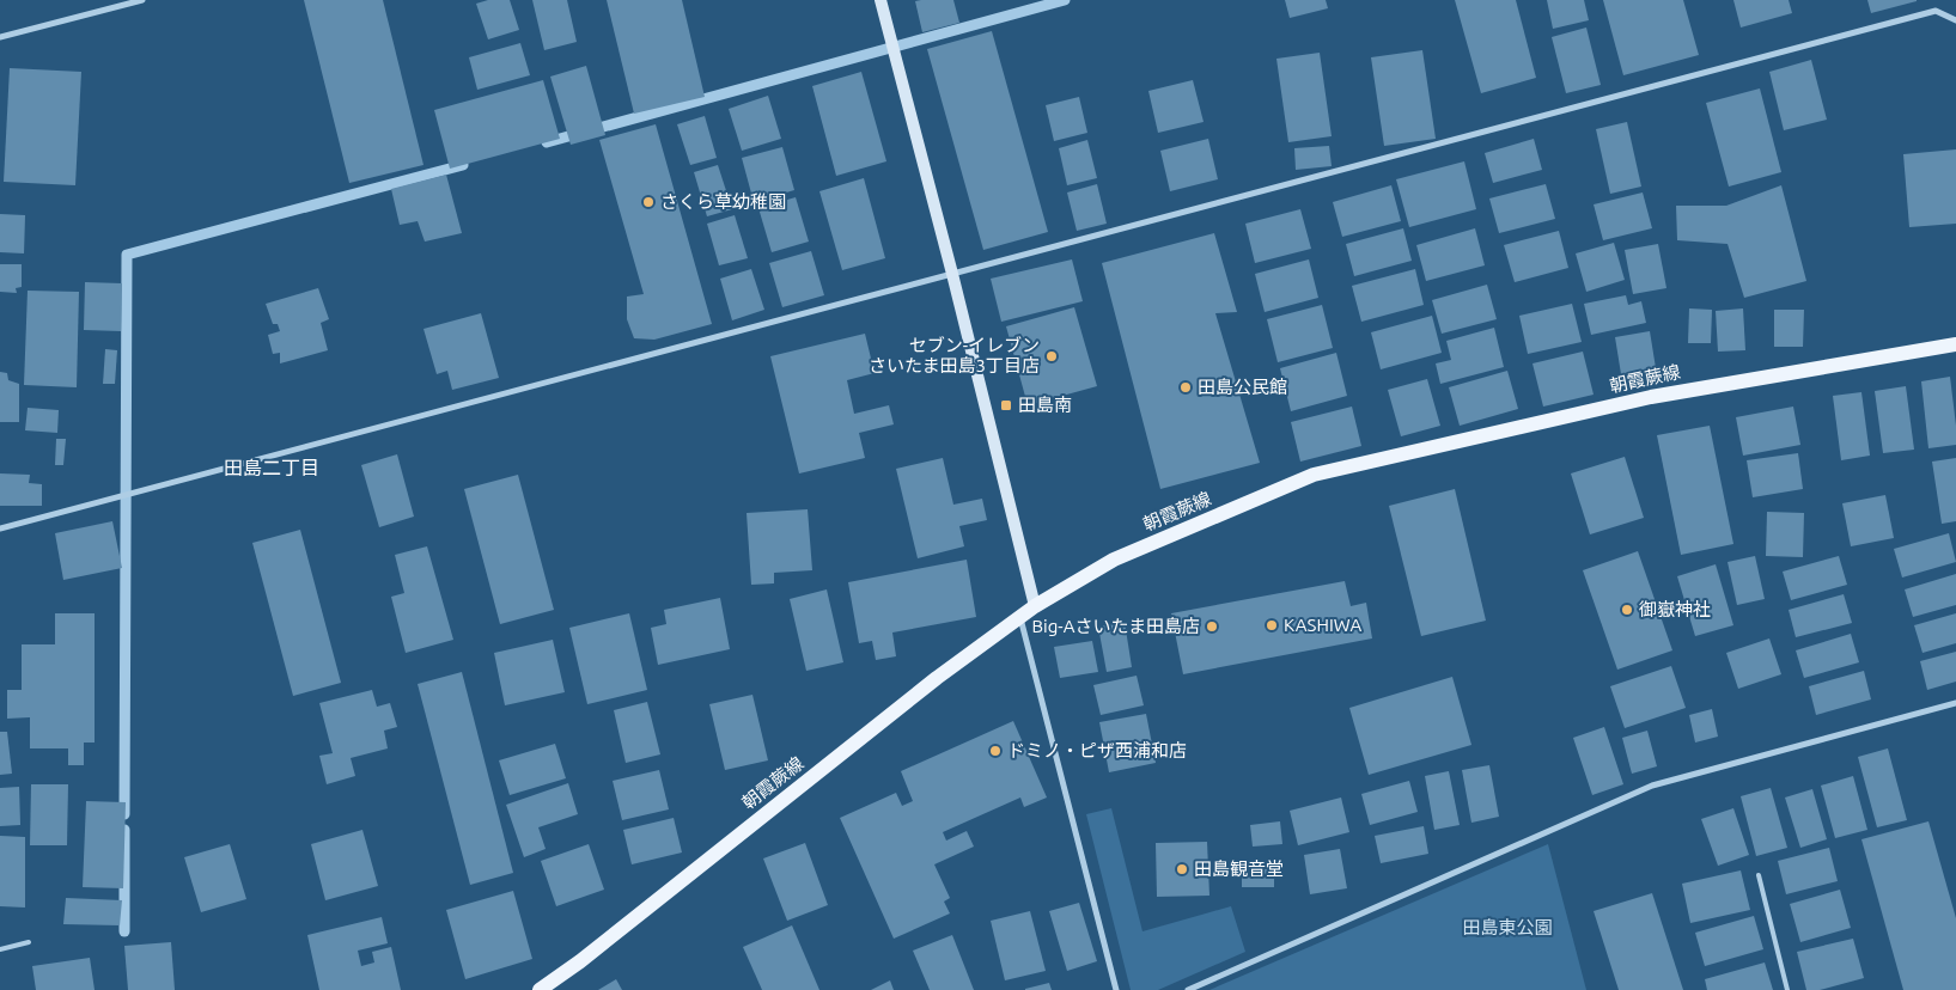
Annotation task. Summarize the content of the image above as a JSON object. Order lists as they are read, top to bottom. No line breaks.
{"streets":{"main road":["朝霞蕨線"]},"districts":["田島二丁目"],"parks":["田島東公園"],"places":{"other":["さくら草幼稚園","セブン-イレブン さいたま田島3丁目店","田島公民館","御嶽神社","KASHIWA","Big-Aさいたま田島店","ドミノ・ピザ西浦和店","田島観音堂"],"transit":["田島南"]}}
